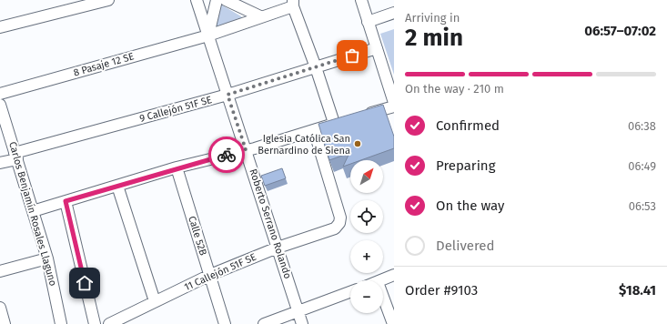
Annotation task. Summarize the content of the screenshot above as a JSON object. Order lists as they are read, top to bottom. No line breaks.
{"streets":{"street":["8 Pasaje 12 SE","9 Callejón 51F SE","Carlos Benjamín Rosales Llaguno","Roberto Serrano Rolando","Calle 52B","11 Callejón 51F SE"]},"crossings":[["8 Pasaje 12 SE","Roberto Serrano Rolando"],["9 Callejón 51F SE","Carlos Benjamín Rosales Llaguno"],["9 Callejón 51F SE","Roberto Serrano Rolando"],["Roberto Serrano Rolando","11 Callejón 51F SE"],["Calle 52B","11 Callejón 51F SE"]],"places":["Iglesia Católica San Bernardino de Siena"],"north":"top right","page":{"heading":["2 min","Arriving in","06:57–07:02"],"panel":["Order #9103","$18.41"],"bar":"On the way · 210 m","list":[["Confirmed","06:38"],["Preparing","06:49"],["On the way","06:53"],"Delivered"],"map_buttons":["+","−"]}}
